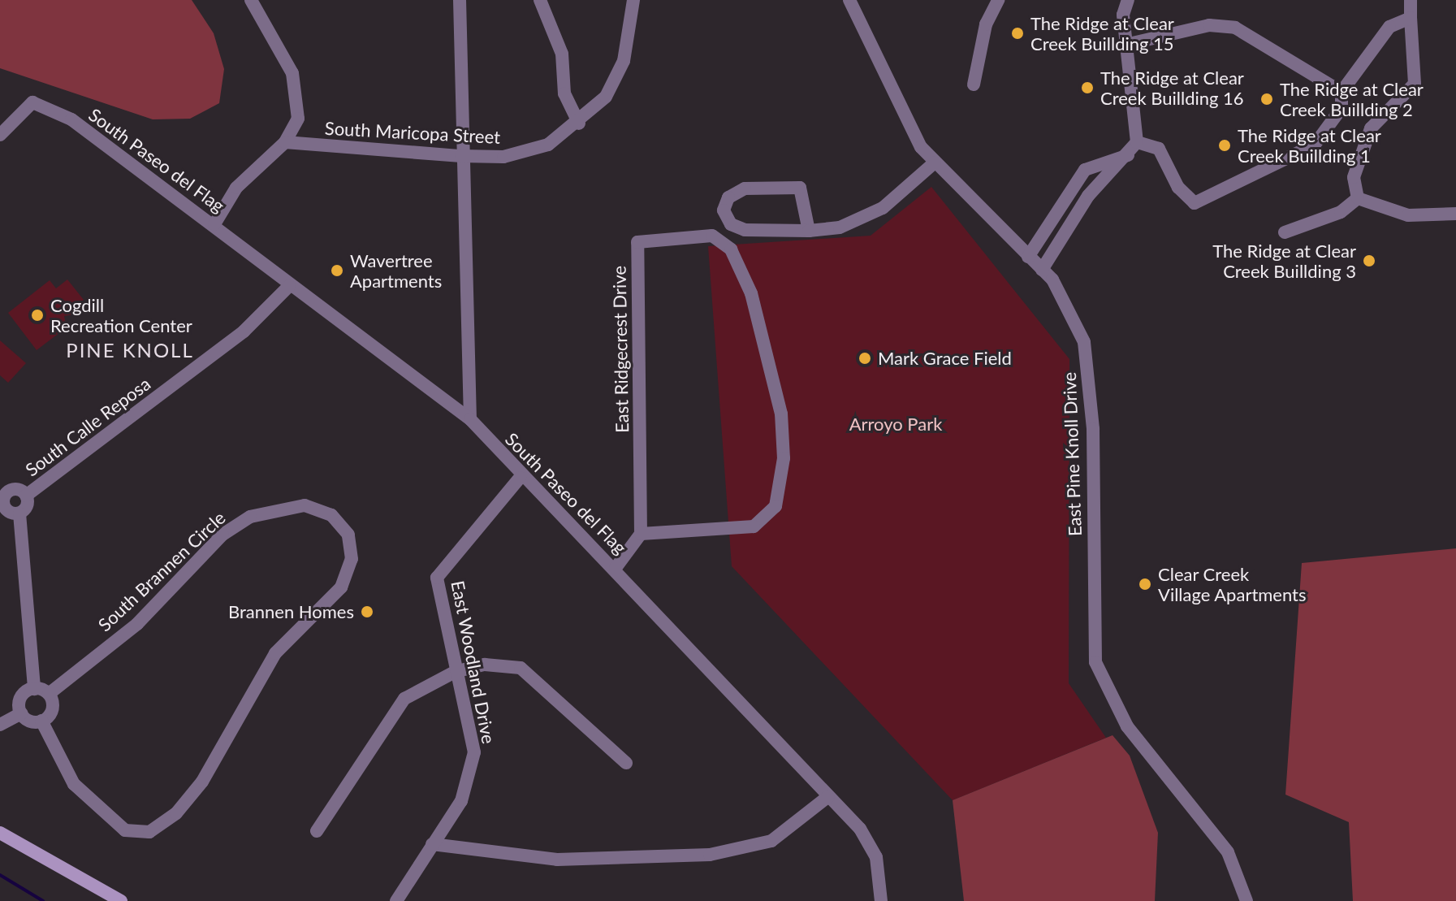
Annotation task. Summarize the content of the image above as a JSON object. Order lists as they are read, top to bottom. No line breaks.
{"streets":{"street":["South Maricopa Street","South Paseo del Flag","East Ridgecrest Drive","South Calle Reposa","East Pine Knoll Drive","South Brannen Circle","East Woodland Drive"]},"crossings":[["South Paseo del Flag","South Calle Reposa"],["South Paseo del Flag","East Woodland Drive"]],"districts":["PINE KNOLL"],"parks":["Arroyo Park"],"places":["The Ridge at Clear Creek Buillding 15","The Ridge at Clear Creek Buillding 16","The Ridge at Clear Creek Buillding 2","The Ridge at Clear Creek Buillding 1","The Ridge at Clear Creek Buillding 3","Wavertree Apartments","Cogdill Recreation Center","Mark Grace Field","Clear Creek Village Apartments","Brannen Homes"]}
